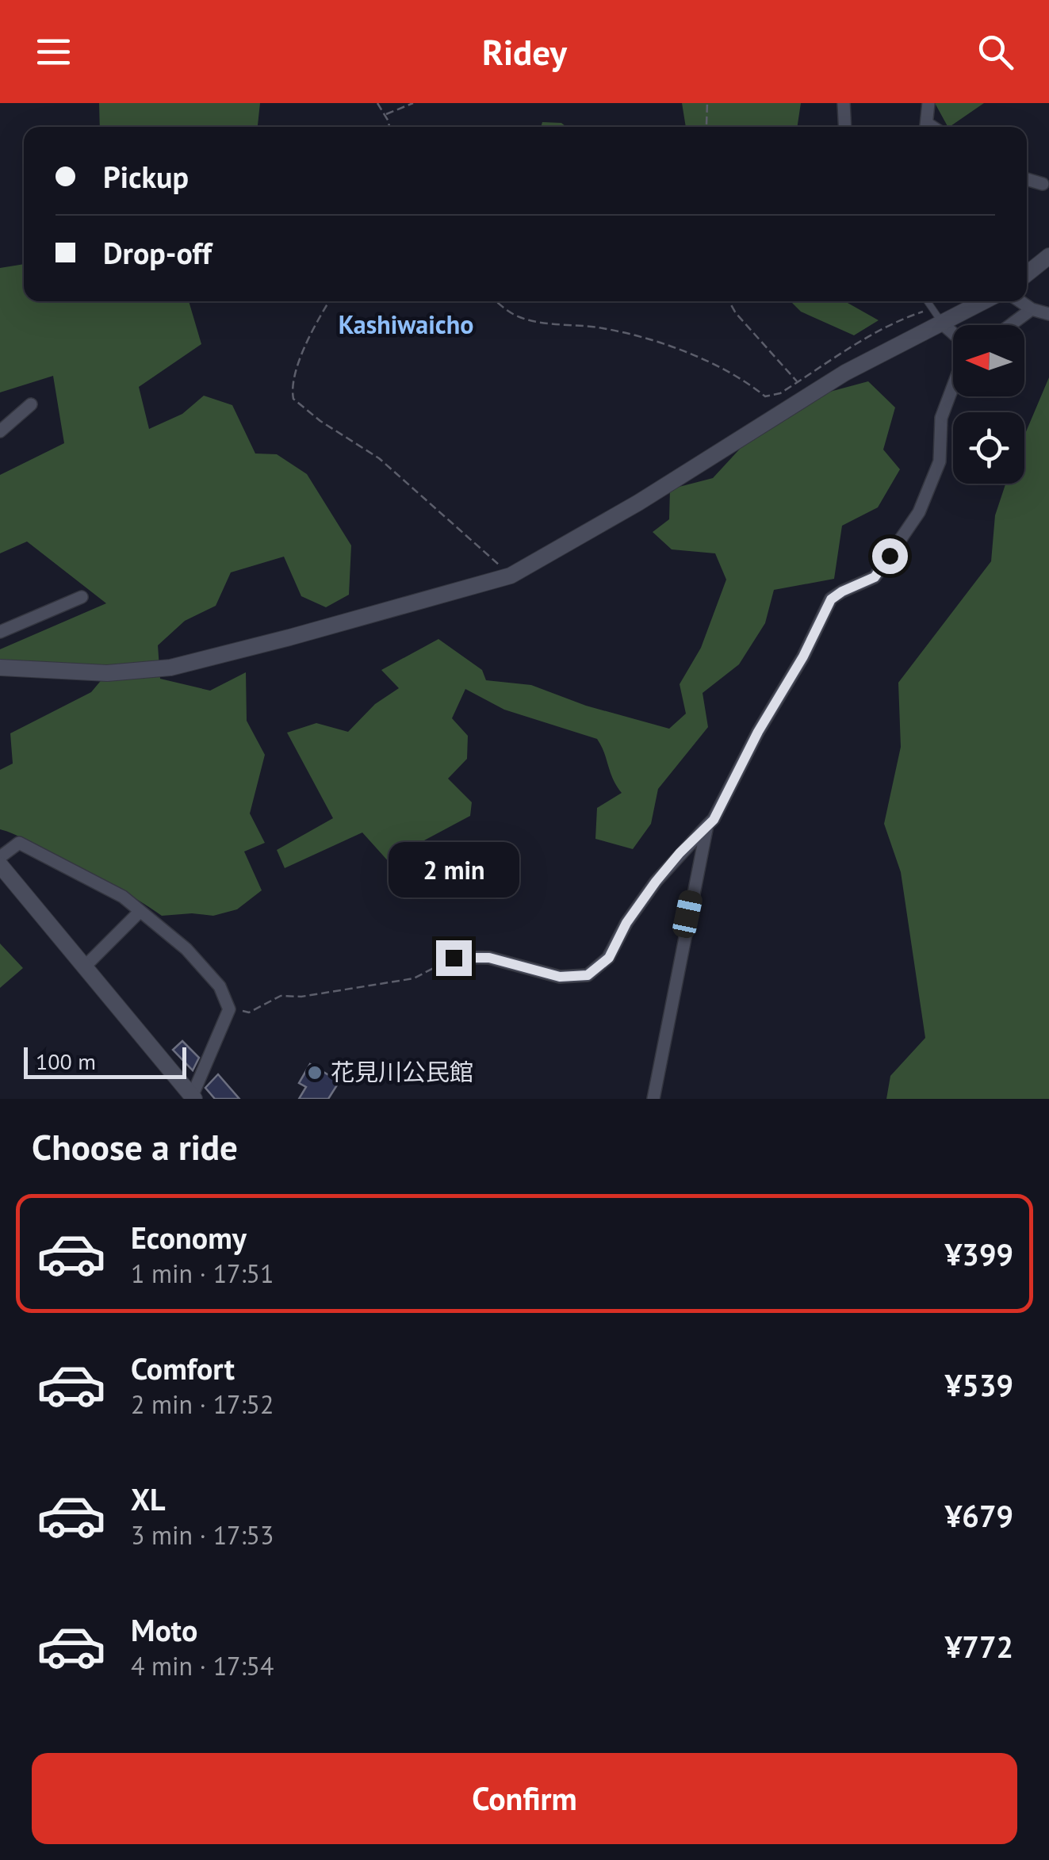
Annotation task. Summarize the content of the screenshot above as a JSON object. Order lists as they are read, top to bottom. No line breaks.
{"districts":["Kashiwaicho"],"places":["花見川公民館"],"scale_bar":"100 m","north":"left","page":{"header":"Ridey","banner":["Pickup","Drop-off"],"bubble":"2 min","scale":"100 m","heading":"Choose a ride","list":[{"name":"Economy","note":"1 min · 17:51","value":"¥399"},{"name":"Comfort","note":"2 min · 17:52","value":"¥539"},{"name":"XL","note":"3 min · 17:53","value":"¥679"},{"name":"Moto","note":"4 min · 17:54","value":"¥772"}],"buttons":"Confirm"}}
